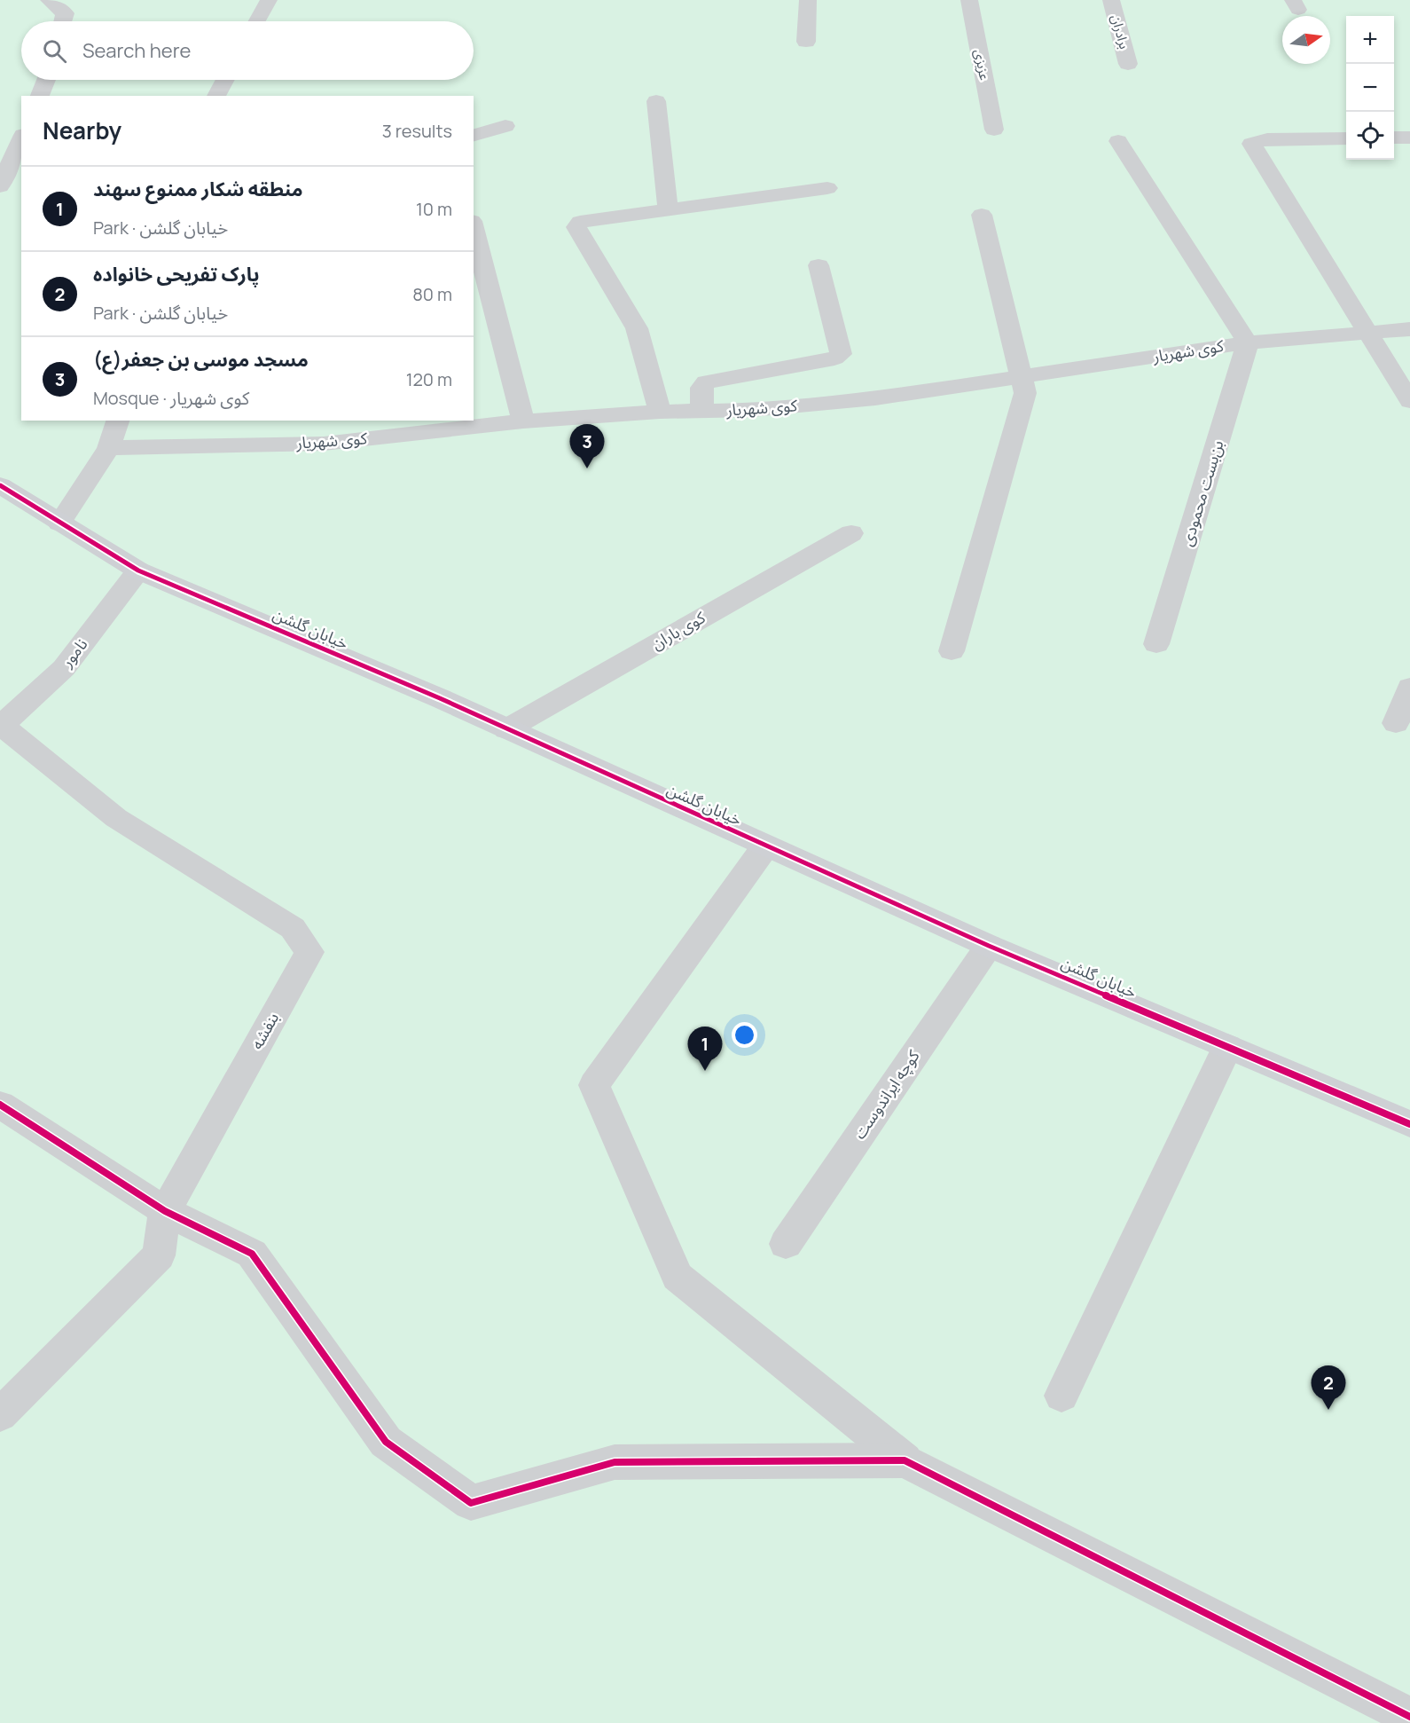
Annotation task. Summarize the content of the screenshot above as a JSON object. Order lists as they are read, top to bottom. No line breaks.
{"streets":{"street":["برادران","عزیزی","کوی شهریار","بن‌بست محمودی","خیابان گلشن","کوی باران","نامور","بنفشه","کوچه ایراندوست"]},"crossings":[["کوی شهریار","بن‌بست محمودی"],["خیابان گلشن","کوی باران"],["خیابان گلشن","نامور"],["خیابان گلشن","کوچه ایراندوست"],["نامور","بنفشه"]],"north":"right","page":{"map_buttons":["+","−"],"search":"Search here","heading":["Nearby","3 results"],"list":[{"mark":"1","name":"منطقه شکار ممنوع سهند","note":"Park · خیابان گلشن","value":"10 m"},{"mark":"2","name":"پارک تفریحی خانواده","note":"Park · خیابان گلشن","value":"80 m"},{"mark":"3","name":"مسجد موسی بن جعفر(ع)","note":"Mosque · کوی شهریار","value":"120 m"}],"pins":["3","1","2"]}}
